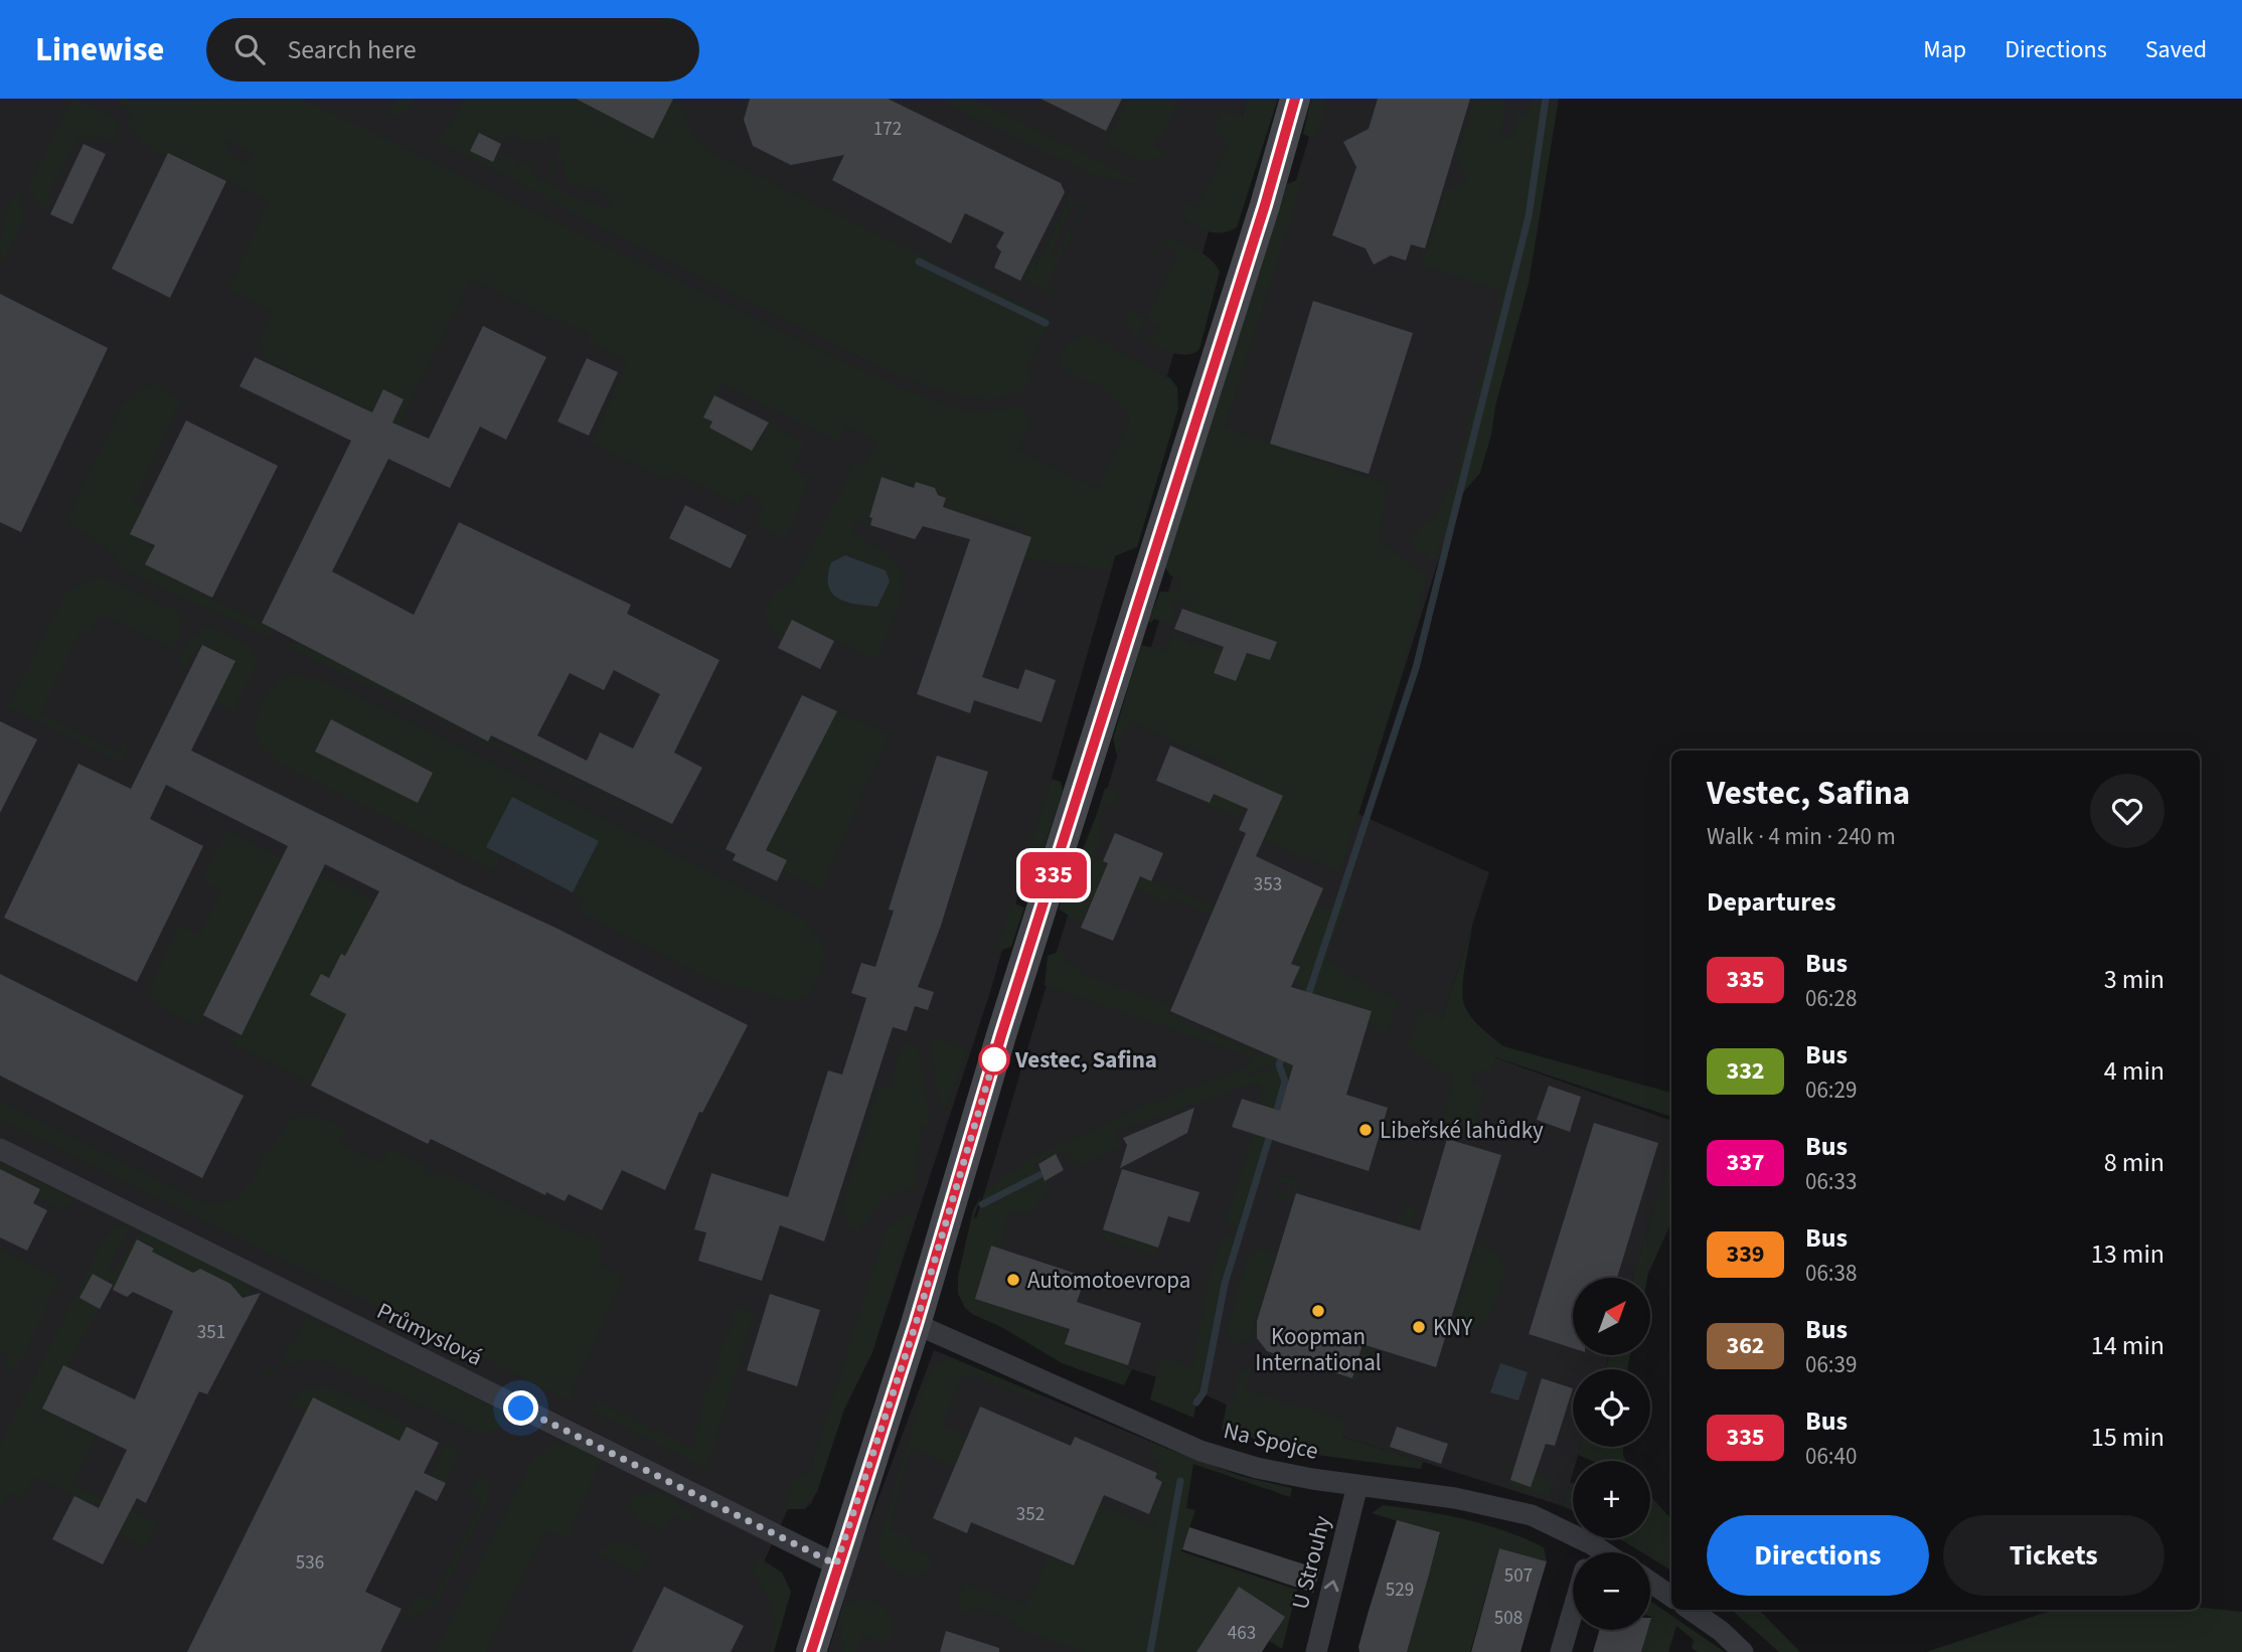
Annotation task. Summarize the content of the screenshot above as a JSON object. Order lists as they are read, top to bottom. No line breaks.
{"streets":{"street":["Průmyslová","Na Spojce","U Strouhy"]},"crossings":[["Na Spojce","U Strouhy"]],"one_way":["U Strouhy"],"places":["Vestec, Safina","Libeřské lahůdky","Automotoevropa","Koopman International","KNY"],"lines":["bus line 335"],"house_numbers":["172","353","351","352","536","507","529","508","463"],"north":"top right","page":{"header":"Linewise","search":"Search here","nav":["Map","Directions","Saved"],"on_map":"335","heading":[["Vestec, Safina","Walk · 4 min · 240 m"],"Departures"],"list":[{"mark":"335","name":"Bus","note":"06:28","value":"3 min"},{"mark":"332","name":"Bus","note":"06:29","value":"4 min"},{"mark":"337","name":"Bus","note":"06:33","value":"8 min"},{"mark":"339","name":"Bus","note":"06:38","value":"13 min"},{"mark":"362","name":"Bus","note":"06:39","value":"14 min"},{"mark":"335","name":"Bus","note":"06:40","value":"15 min"}],"map_buttons":["+","−"],"buttons":["Directions","Tickets"]}}
